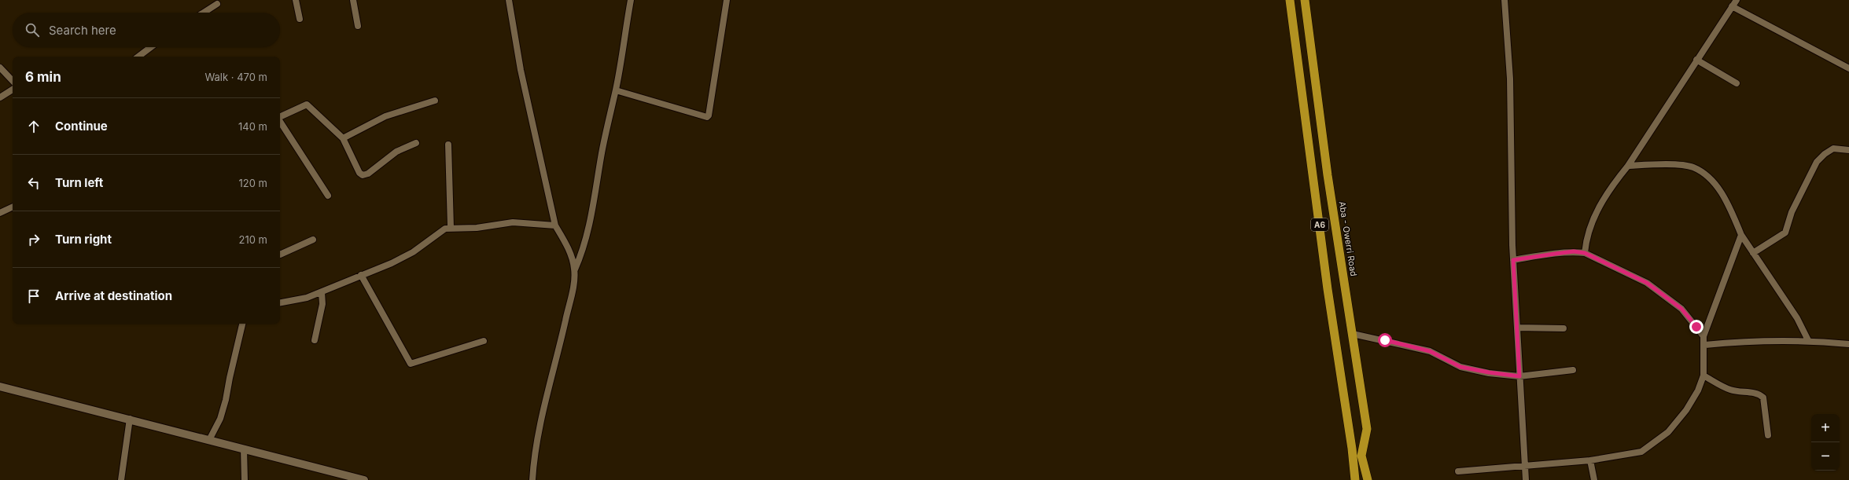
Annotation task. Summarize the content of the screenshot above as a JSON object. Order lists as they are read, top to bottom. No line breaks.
{"streets":{"highway":["A6","Aba - Owerri Road"]},"page":{"search":"Search here","heading":["6 min","Walk · 470 m"],"list":[["Continue","140 m"],["Turn left","120 m"],["Turn right","210 m"],"Arrive at destination"],"map_buttons":["+","−"]}}
